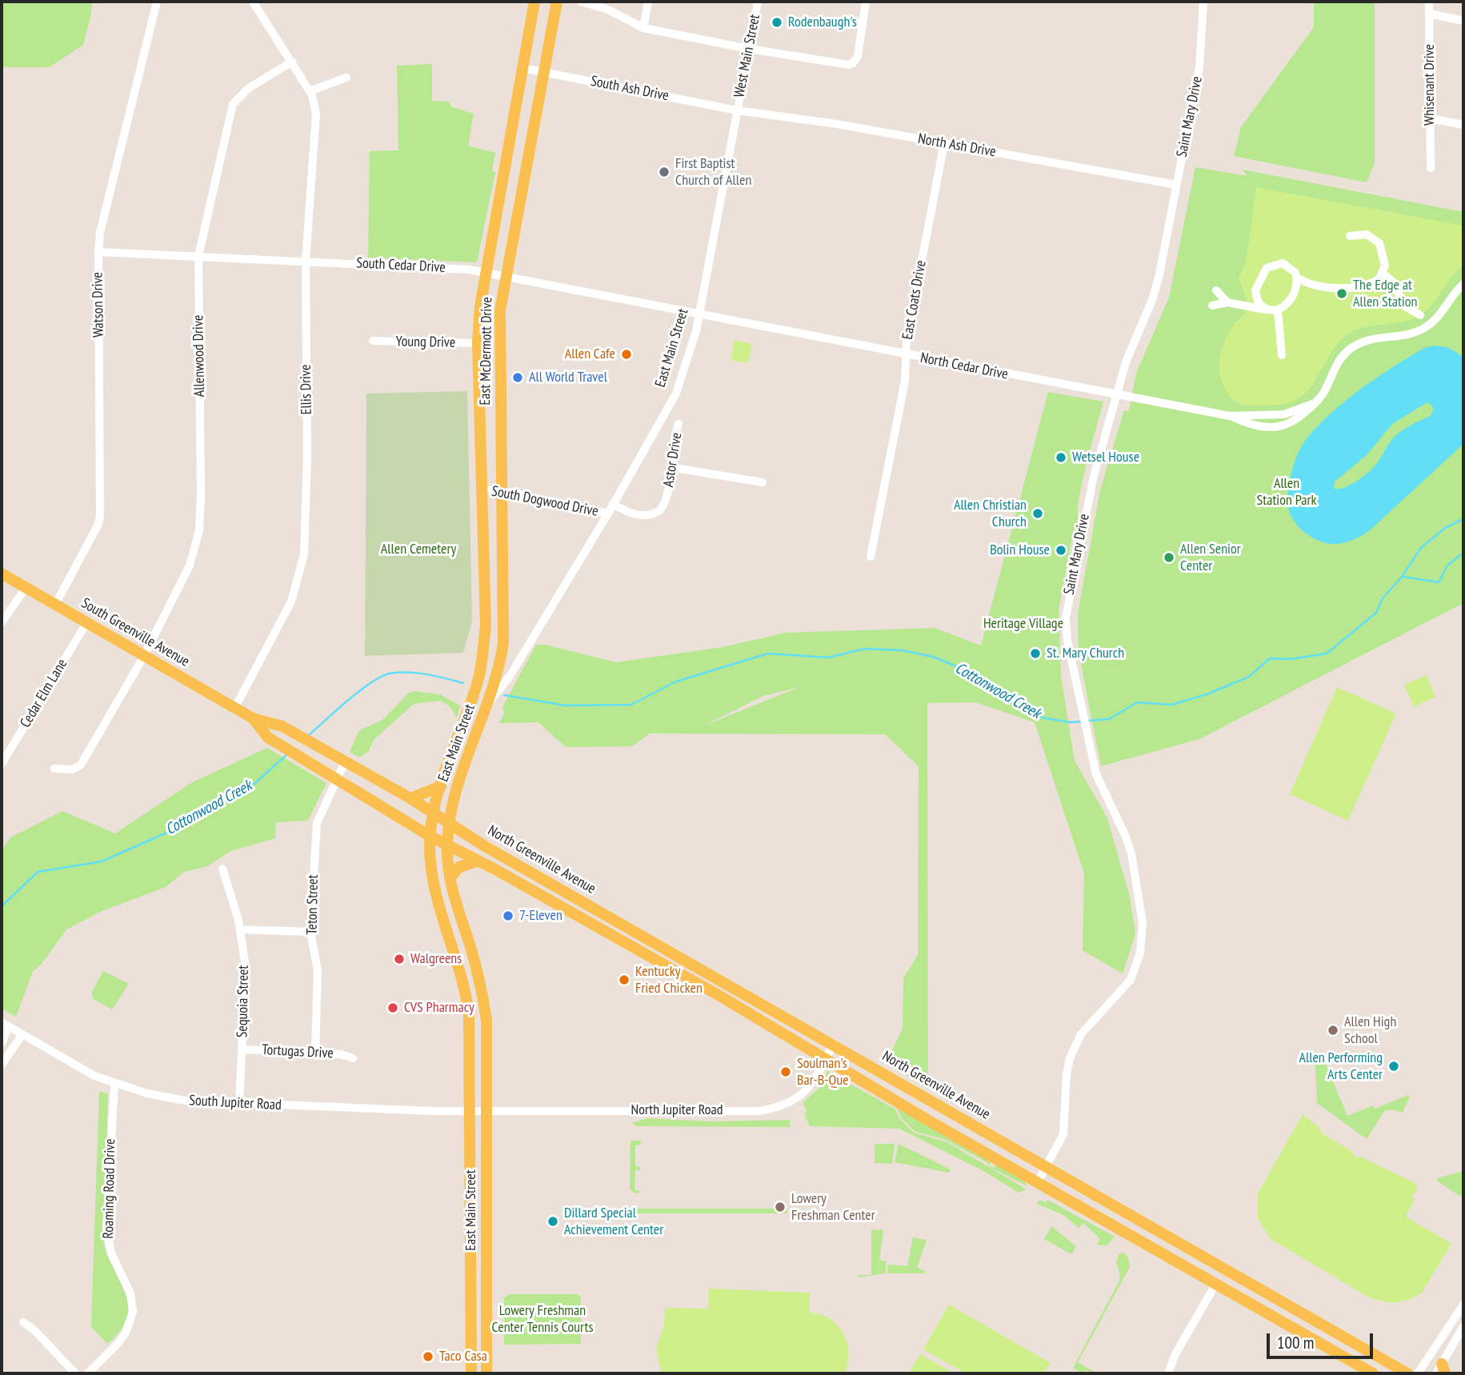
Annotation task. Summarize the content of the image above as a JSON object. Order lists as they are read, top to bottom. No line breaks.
{"streets":{"main road":["East Main Street","East McDermott Drive","South Greenville Avenue","North Greenville Avenue"],"street":["West Main Street","Whisenant Drive","South Ash Drive","Saint Mary Drive","North Ash Drive","South Cedar Drive","East Coats Drive","Watson Drive","Young Drive","Allenwood Drive","North Cedar Drive","Ellis Drive","Astor Drive","South Dogwood Drive","Cedar Elm Lane","Teton Street","Sequoia Street","Tortugas Drive","South Jupiter Road","North Jupiter Road","Roaming Road Drive"]},"crossings":[["West Main Street","South Ash Drive"],["West Main Street","North Ash Drive"],["West Main Street","East Main Street"],["South Ash Drive","North Ash Drive"],["South Ash Drive","East Main Street"],["South Ash Drive","East McDermott Drive"],["Saint Mary Drive","North Ash Drive"],["Saint Mary Drive","North Cedar Drive"],["Saint Mary Drive","North Greenville Avenue"],["North Ash Drive","East Coats Drive"],["North Ash Drive","East Main Street"],["South Cedar Drive","Watson Drive"],["South Cedar Drive","East Main Street"],["South Cedar Drive","East McDermott Drive"],["South Cedar Drive","Allenwood Drive"],["South Cedar Drive","North Cedar Drive"],["South Cedar Drive","Ellis Drive"],["East Coats Drive","North Cedar Drive"],["Watson Drive","South Greenville Avenue"],["Young Drive","East McDermott Drive"],["East Main Street","East McDermott Drive"],["East Main Street","North Cedar Drive"],["East Main Street","Astor Drive"],["East Main Street","South Dogwood Drive"],["East Main Street","South Greenville Avenue"],["East Main Street","North Greenville Avenue"],["East Main Street","South Jupiter Road"],["East Main Street","North Jupiter Road"],["East McDermott Drive","South Dogwood Drive"],["Allenwood Drive","Ellis Drive"],["Allenwood Drive","South Greenville Avenue"],["Ellis Drive","South Greenville Avenue"],["South Greenville Avenue","Cedar Elm Lane"],["South Greenville Avenue","North Greenville Avenue"],["South Greenville Avenue","Teton Street"],["North Greenville Avenue","North Jupiter Road"],["Teton Street","Tortugas Drive"],["Sequoia Street","Tortugas Drive"],["Sequoia Street","South Jupiter Road"],["South Jupiter Road","North Jupiter Road"],["South Jupiter Road","Roaming Road Drive"]],"water":["Cottonwood Creek"],"parks":["Allen Station Park","Allen Cemetery","Heritage Village","Lowery Freshman Center Tennis Courts"],"places":["Rodenbaugh's","First Baptist Church of Allen","The Edge at Allen Station","Allen Cafe","All World Travel","Wetsel House","Allen Christian Church","Bolin House","Allen Senior Center","St. Mary Church","7-Eleven","Walgreens","Kentucky Fried Chicken","CVS Pharmacy","Allen High School","Allen Performing Arts Center","Soulman's Bar-B-Que","Lowery Freshman Center","Dillard Special Achievement Center","Taco Casa"],"scale_bar":"100 m"}
